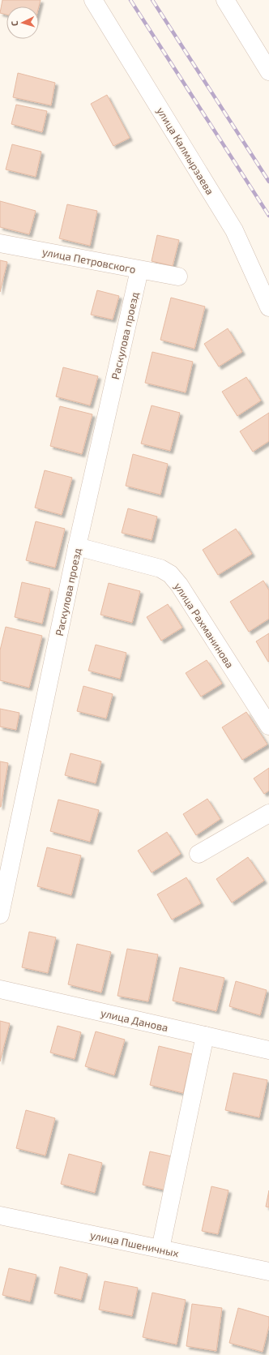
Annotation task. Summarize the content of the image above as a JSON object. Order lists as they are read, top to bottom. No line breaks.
{"streets":{"street":["улица Калмырзаева","улица Петровского","Раскулова проезд","улица Рахманинова","улица Данова","улица Пшеничных"]},"crossings":[["улица Петровского","Раскулова проезд"],["Раскулова проезд","улица Рахманинова"]],"north":"left"}
